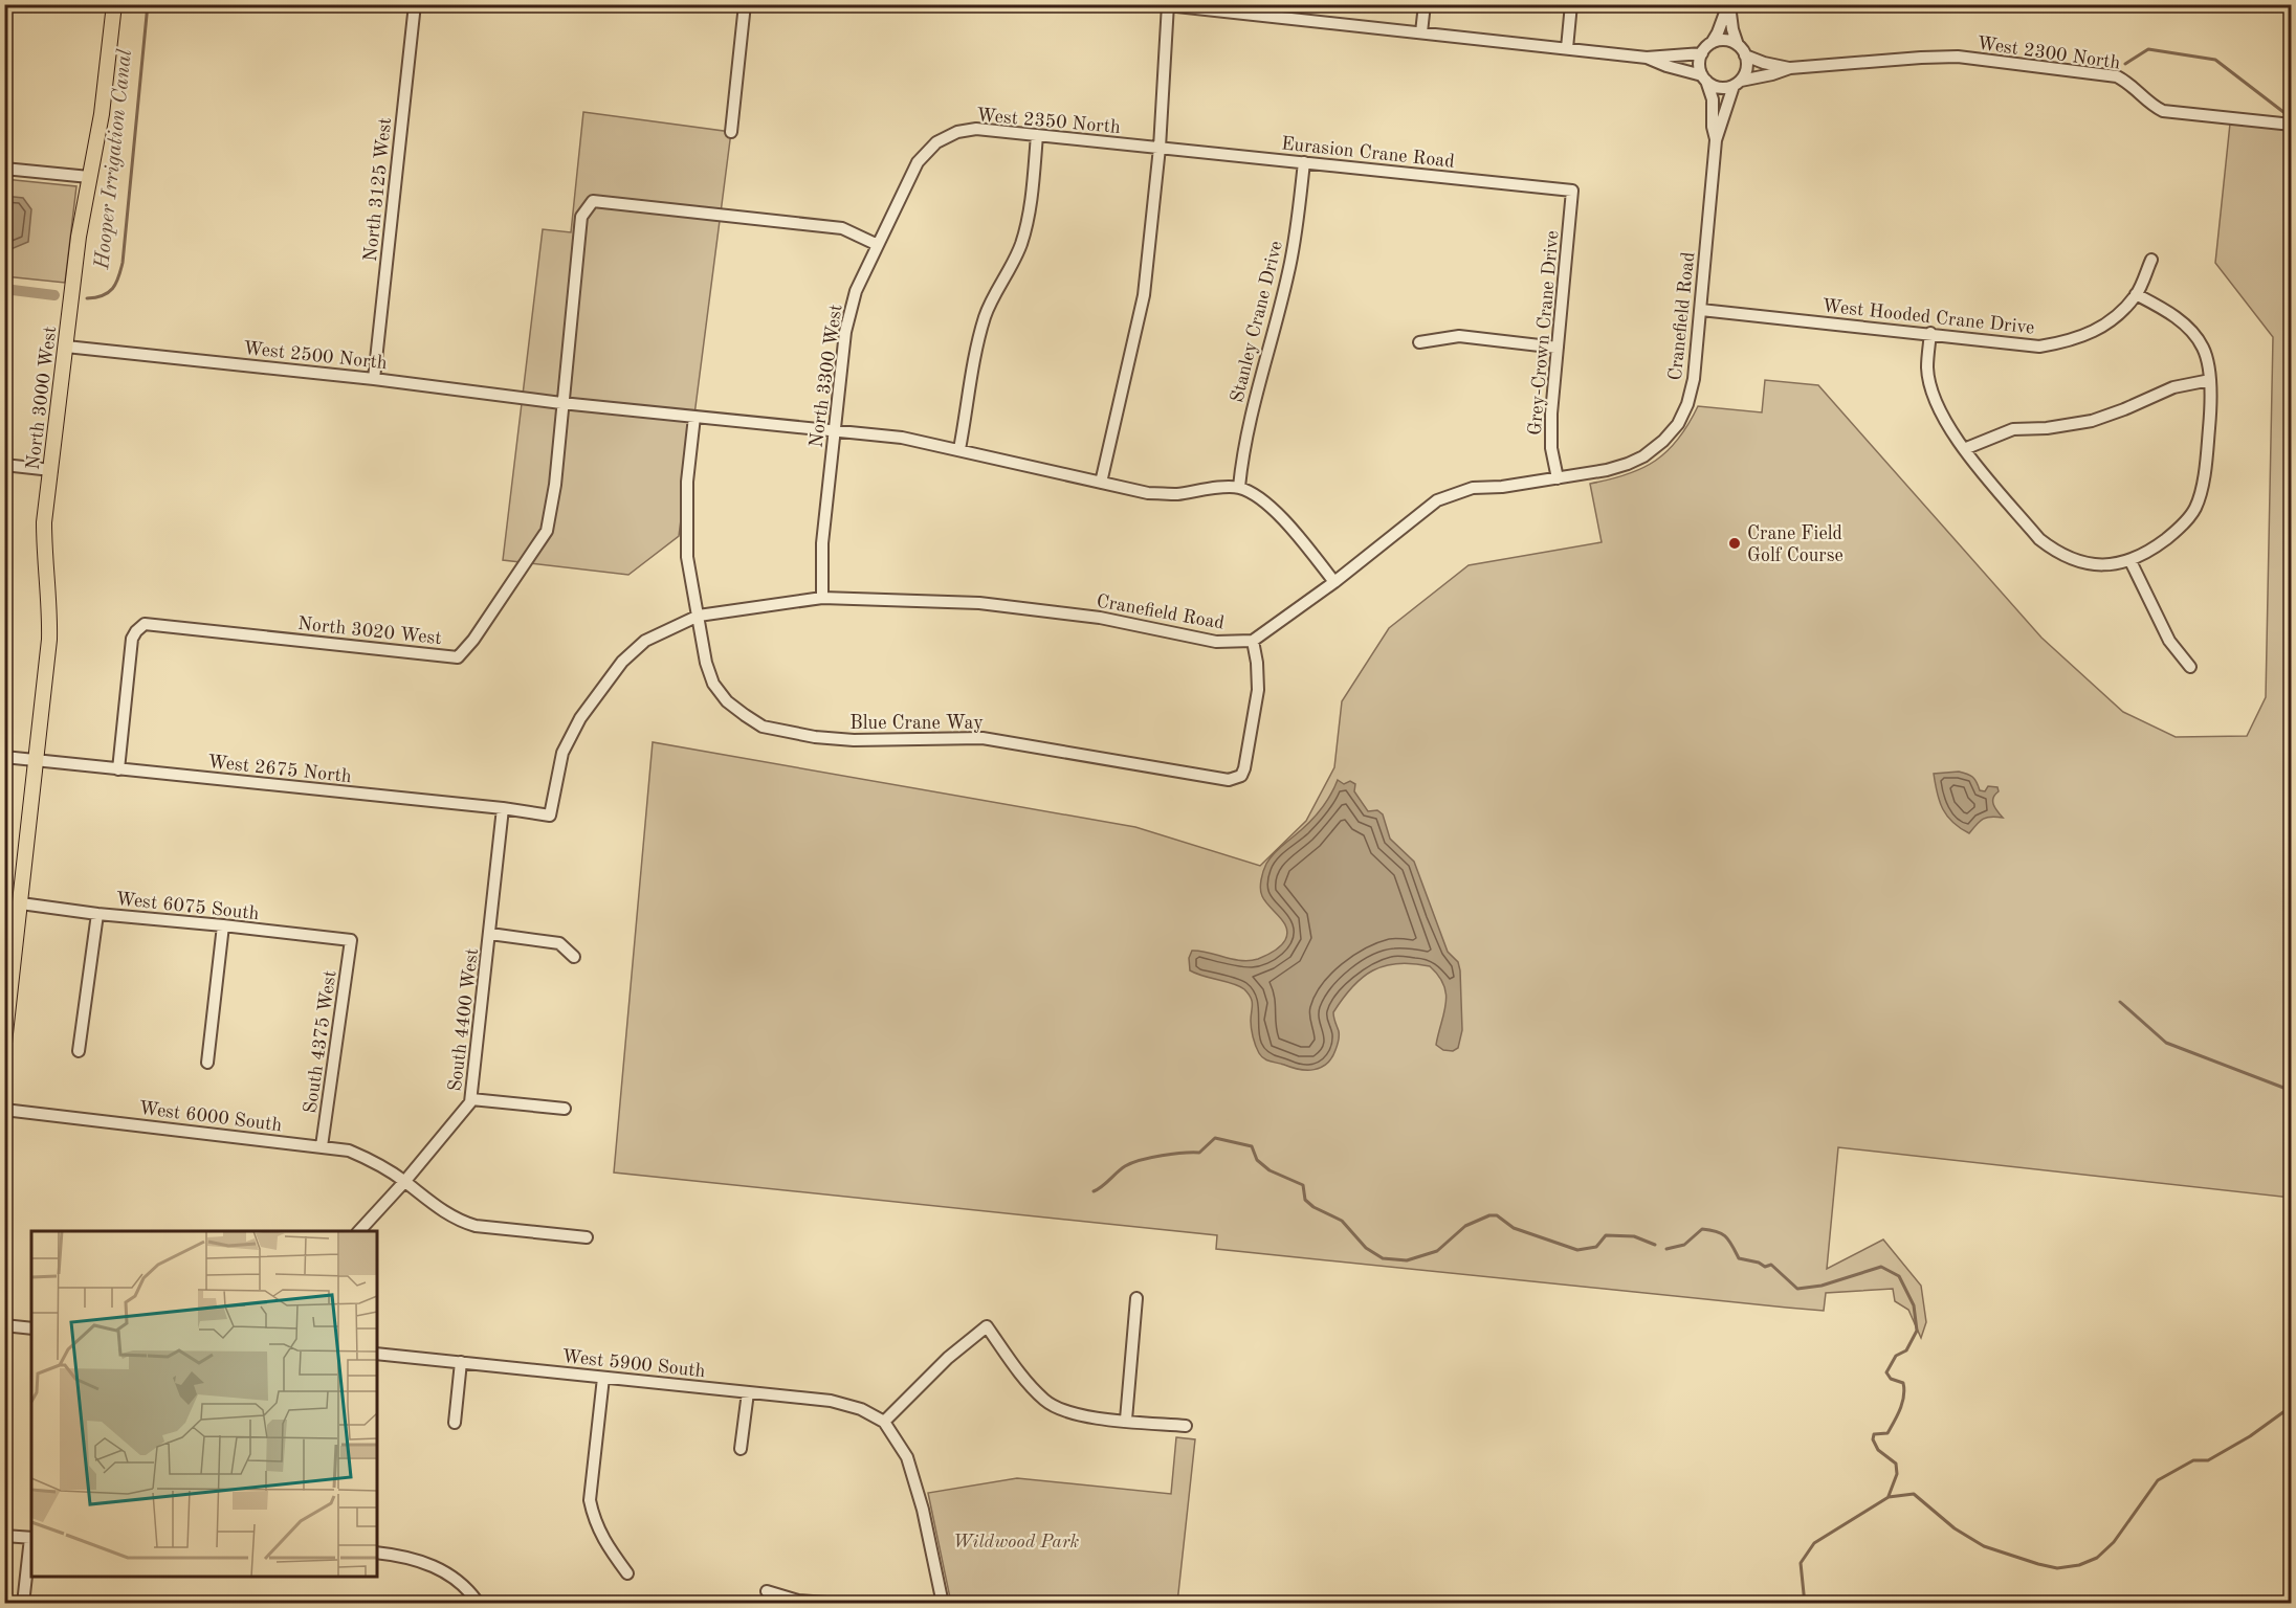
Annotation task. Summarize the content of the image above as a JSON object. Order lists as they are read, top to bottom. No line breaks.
{"streets":{"main road":["North 3000 West"],"street":["West 2300 North","West 2350 North","Eurasion Crane Road","North 3125 West","Cranefield Road","West Hooded Crane Drive","Stanley Crane Drive","Grey-Crown Crane Drive","West 2500 North","North 3300 West","North 3020 West","Blue Crane Way","West 2675 North","West 6075 South","South 4400 West","South 4375 West","West 6000 South","West 5900 South"]},"crossings":[["West 2350 North","Eurasion Crane Road"],["West 2350 North","North 3300 West"],["Eurasion Crane Road","Stanley Crane Drive"],["Eurasion Crane Road","Grey-Crown Crane Drive"],["North 3125 West","West 2500 North"],["Cranefield Road","West Hooded Crane Drive"],["Cranefield Road","Grey-Crown Crane Drive"],["Cranefield Road","North 3300 West"],["Cranefield Road","Blue Crane Way"],["Cranefield Road","West 2675 North"],["Stanley Crane Drive","West 2500 North"],["West 2500 North","North 3300 West"],["West 2500 North","North 3000 West"],["West 2500 North","North 3020 West"],["West 2500 North","Blue Crane Way"],["North 3000 West","West 2675 North"],["North 3000 West","West 6075 South"],["North 3020 West","West 2675 North"],["West 2675 North","South 4400 West"],["West 6075 South","South 4375 West"],["South 4400 West","West 6000 South"],["South 4375 West","West 6000 South"]],"water":["Hooper Irrigation Canal"],"parks":["Wildwood Park"],"places":["Crane Field Golf Course"]}
